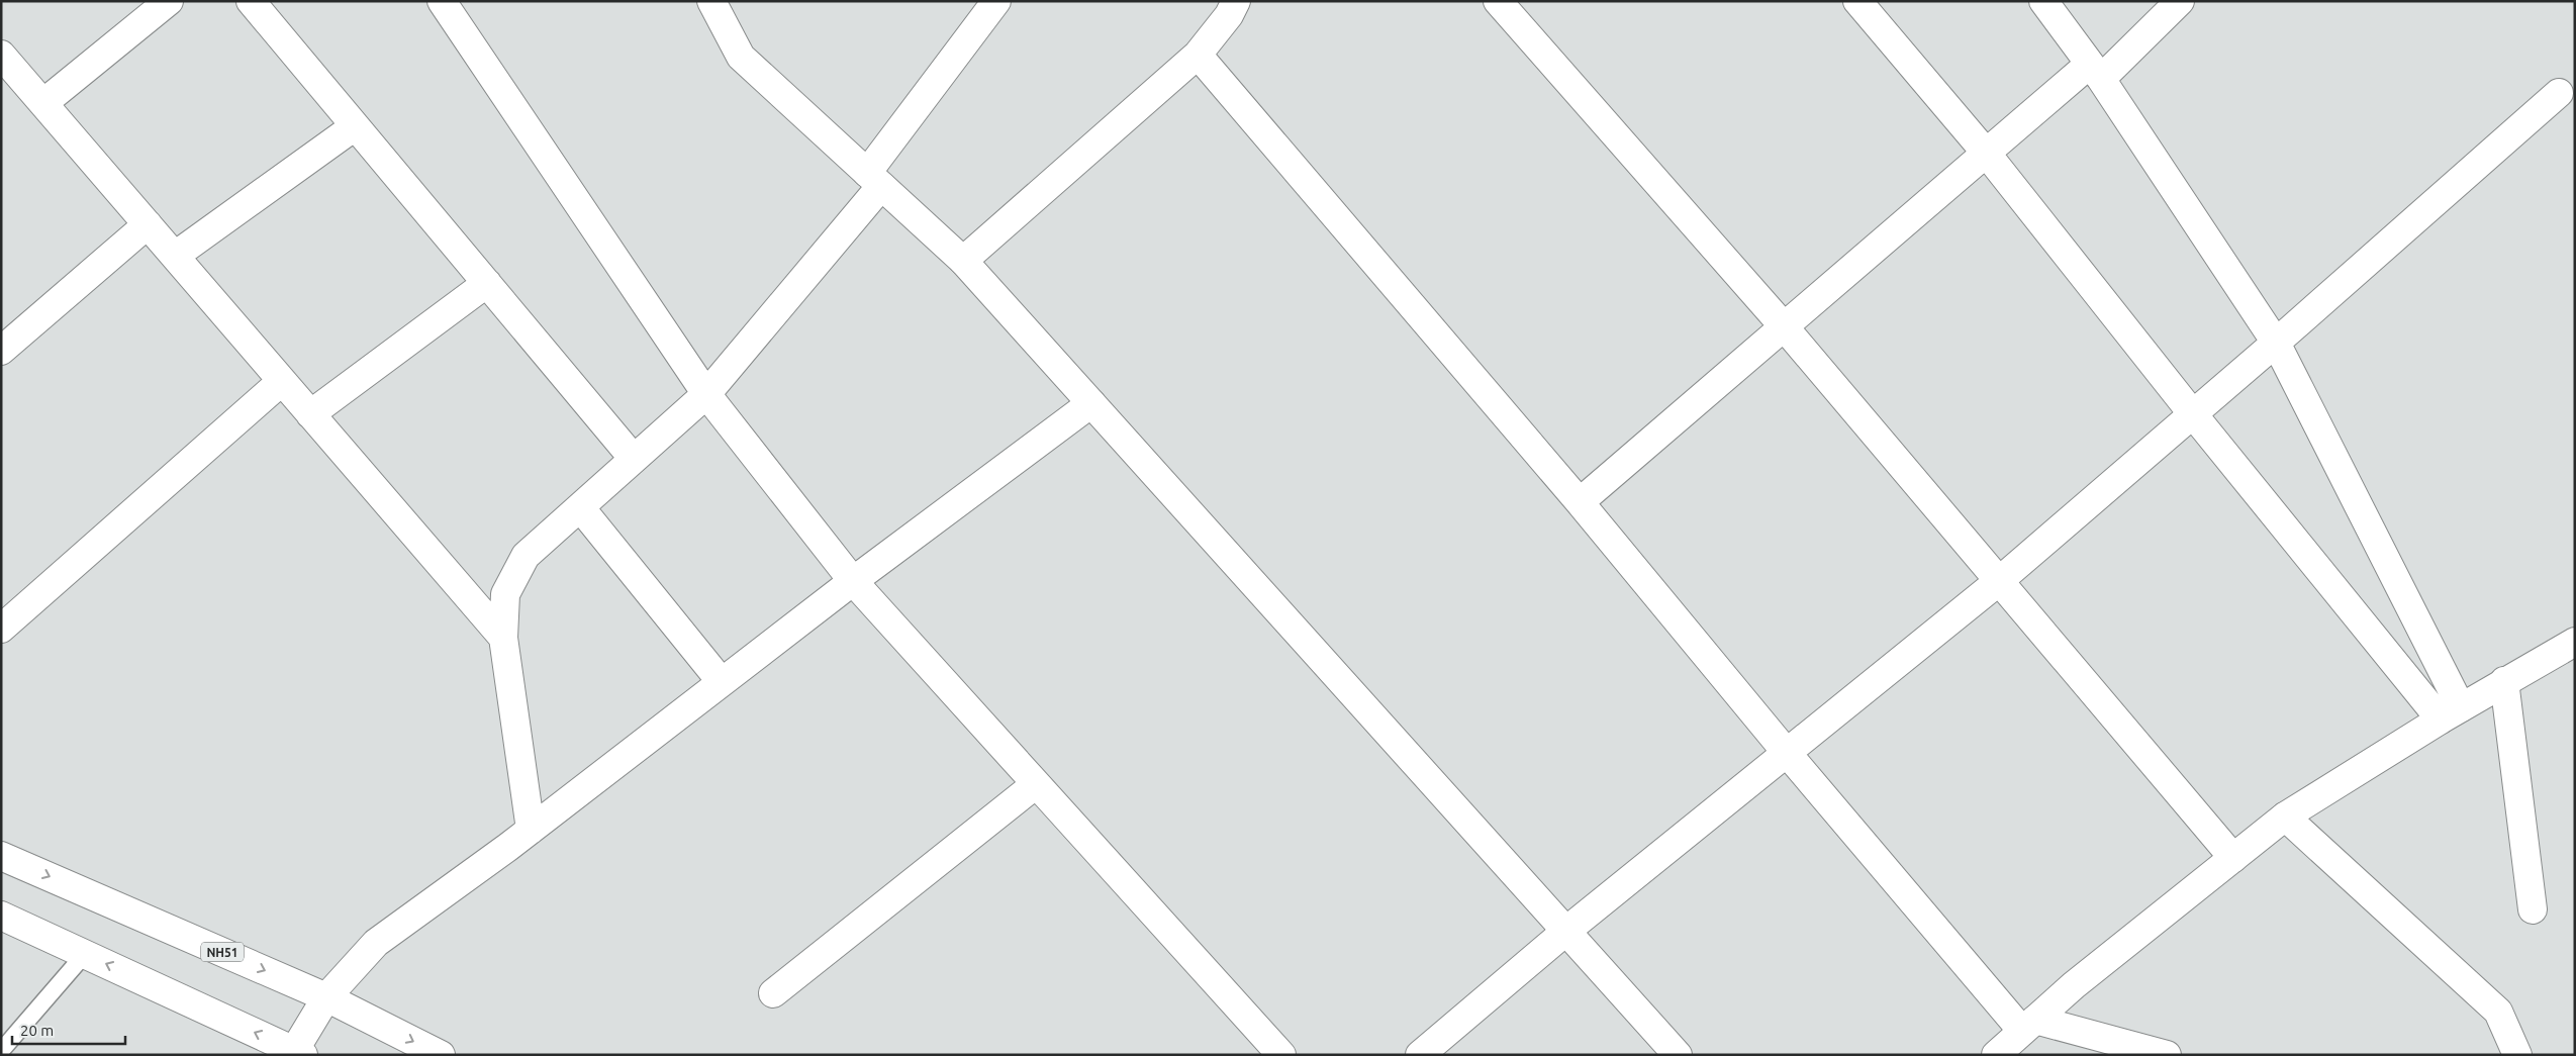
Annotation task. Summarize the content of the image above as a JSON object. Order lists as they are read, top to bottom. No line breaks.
{"streets":{"main road":["NH51"]},"scale_bar":"20 m"}
